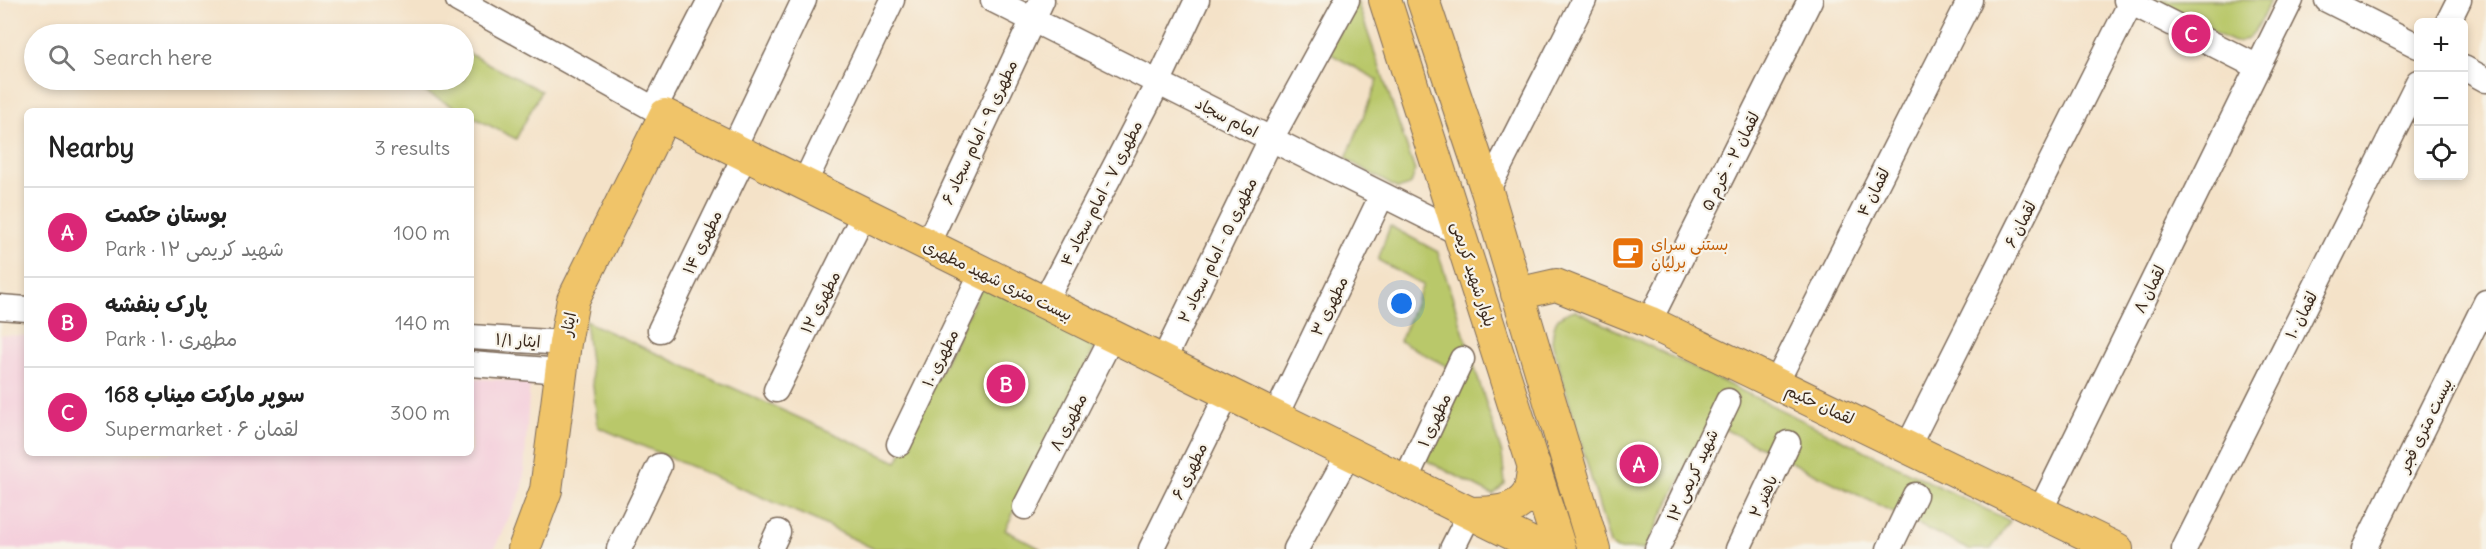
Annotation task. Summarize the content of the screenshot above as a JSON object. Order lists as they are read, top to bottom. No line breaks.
{"streets":{"main road":["بلوار شهید کریمی","بیست متری شهید مطهری","ایثار","لقمان حکیم"],"street":["امام سجاد","مطهری ۹ - امام سجاد ۶","لقمان ۲ - خرم ۵","لقمان ۴","مطهری ۷ - امام سجاد ۴","لقمان ۶","مطهری ۱۴","مطهری ۵ - امام سجاد ۲","لقمان ۸","مطهری ۱۲","مطهری ۳","لقمان ۱۰","ایثار ۱/۱","مطهری ۱۰","مطهری ۱","مطهری ۸","بیست متری فجر","مطهری ۶","شهید کریمی ۱۲","باهنر ۲"]},"crossings":[["امام سجاد","مطهری ۹ - امام سجاد ۶"],["امام سجاد","مطهری ۷ - امام سجاد ۴"],["امام سجاد","مطهری ۵ - امام سجاد ۲"],["امام سجاد","بلوار شهید کریمی"],["امام سجاد","مطهری ۳"],["مطهری ۹ - امام سجاد ۶","بیست متری شهید مطهری"],["لقمان ۲ - خرم ۵","لقمان حکیم"],["لقمان ۴","لقمان حکیم"],["مطهری ۷ - امام سجاد ۴","بیست متری شهید مطهری"],["لقمان ۶","لقمان حکیم"],["مطهری ۱۴","بیست متری شهید مطهری"],["مطهری ۵ - امام سجاد ۲","بیست متری شهید مطهری"],["بیست متری شهید مطهری","مطهری ۱۲"],["بیست متری شهید مطهری","مطهری ۳"],["بیست متری شهید مطهری","ایثار"],["بیست متری شهید مطهری","مطهری ۱۰"],["بیست متری شهید مطهری","مطهری ۱"],["بیست متری شهید مطهری","مطهری ۸"],["بیست متری شهید مطهری","مطهری ۶"],["لقمان ۸","لقمان حکیم"],["ایثار","ایثار ۱/۱"]],"places":{"cafe":["بستنی سرای برلیان"]},"page":{"pins":["C","B","A"],"map_buttons":["+","−"],"search":"Search here","heading":["Nearby","3 results"],"list":[{"mark":"A","name":"بوستان حکمت","note":"Park · شهید کریمی ۱۲","value":"100 m"},{"mark":"B","name":"پارک بنفشه","note":"Park · مطهری ۱۰","value":"140 m"},{"mark":"C","name":"سوپر مارکت میناب 168","note":"Supermarket · لقمان ۶","value":"300 m"}]}}
